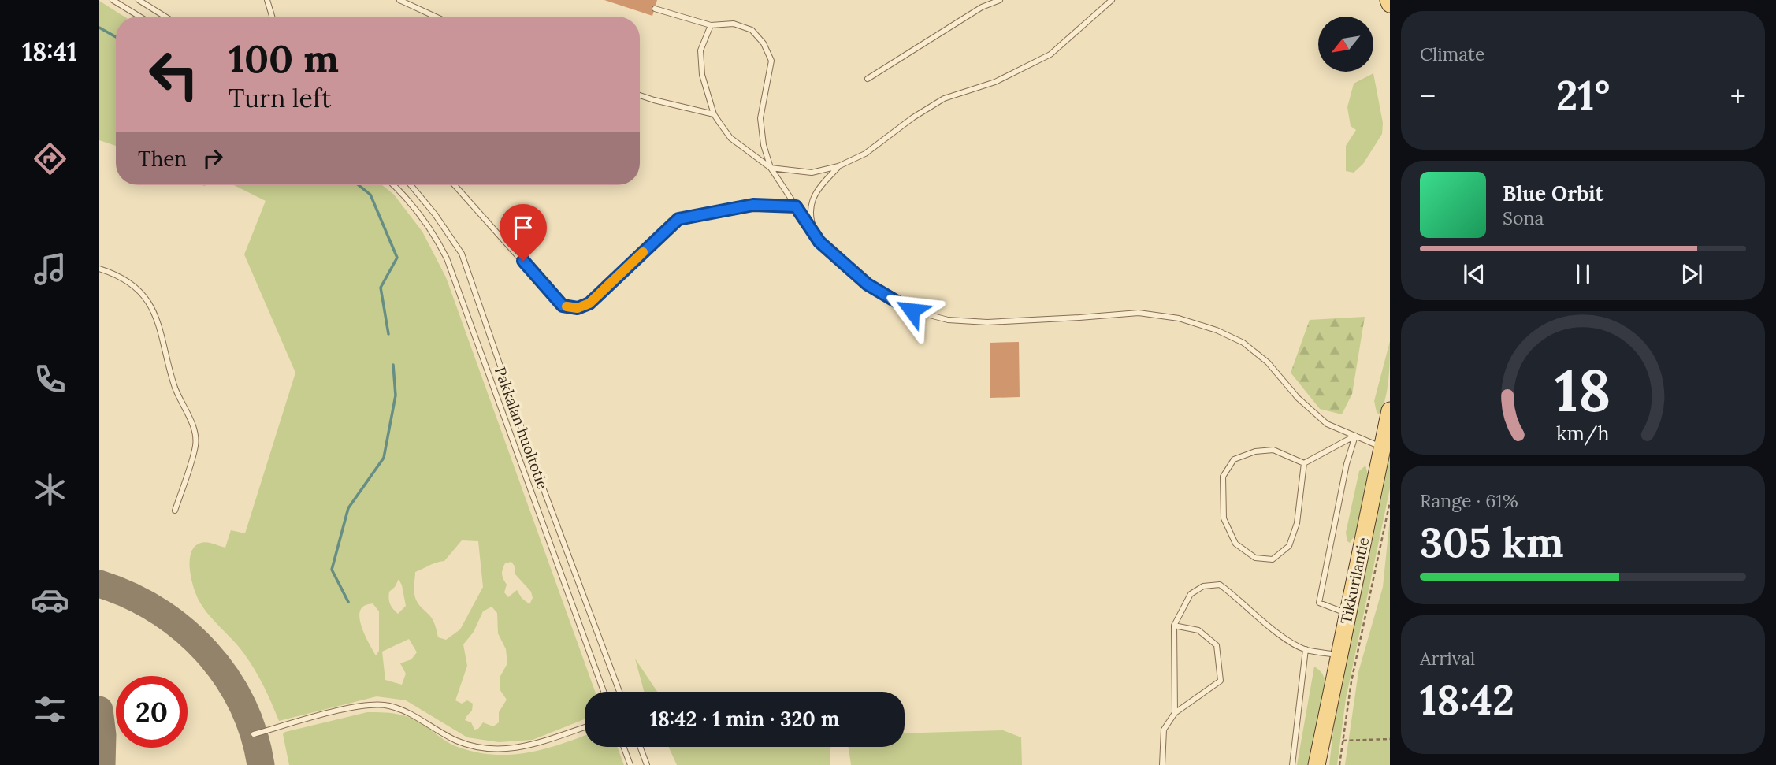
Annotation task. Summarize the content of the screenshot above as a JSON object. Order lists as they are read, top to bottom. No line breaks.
{"streets":{"main road":["Tikkurilantie"],"lane":["Pakkalan huoltotie"]},"north":"bottom left","page":{"tabs":"18:41","tile":["Climate",["Range · 61%","305 km"],["Arrival","18:42"]],"turn":["100 m","Turn left"],"heat":["−","21°","+"],"then":"Then","song":["Blue Orbit","Sona"],"limit":"20","trip":"18:42 · 1 min · 320 m","gauge":["18","km/h"]}}
